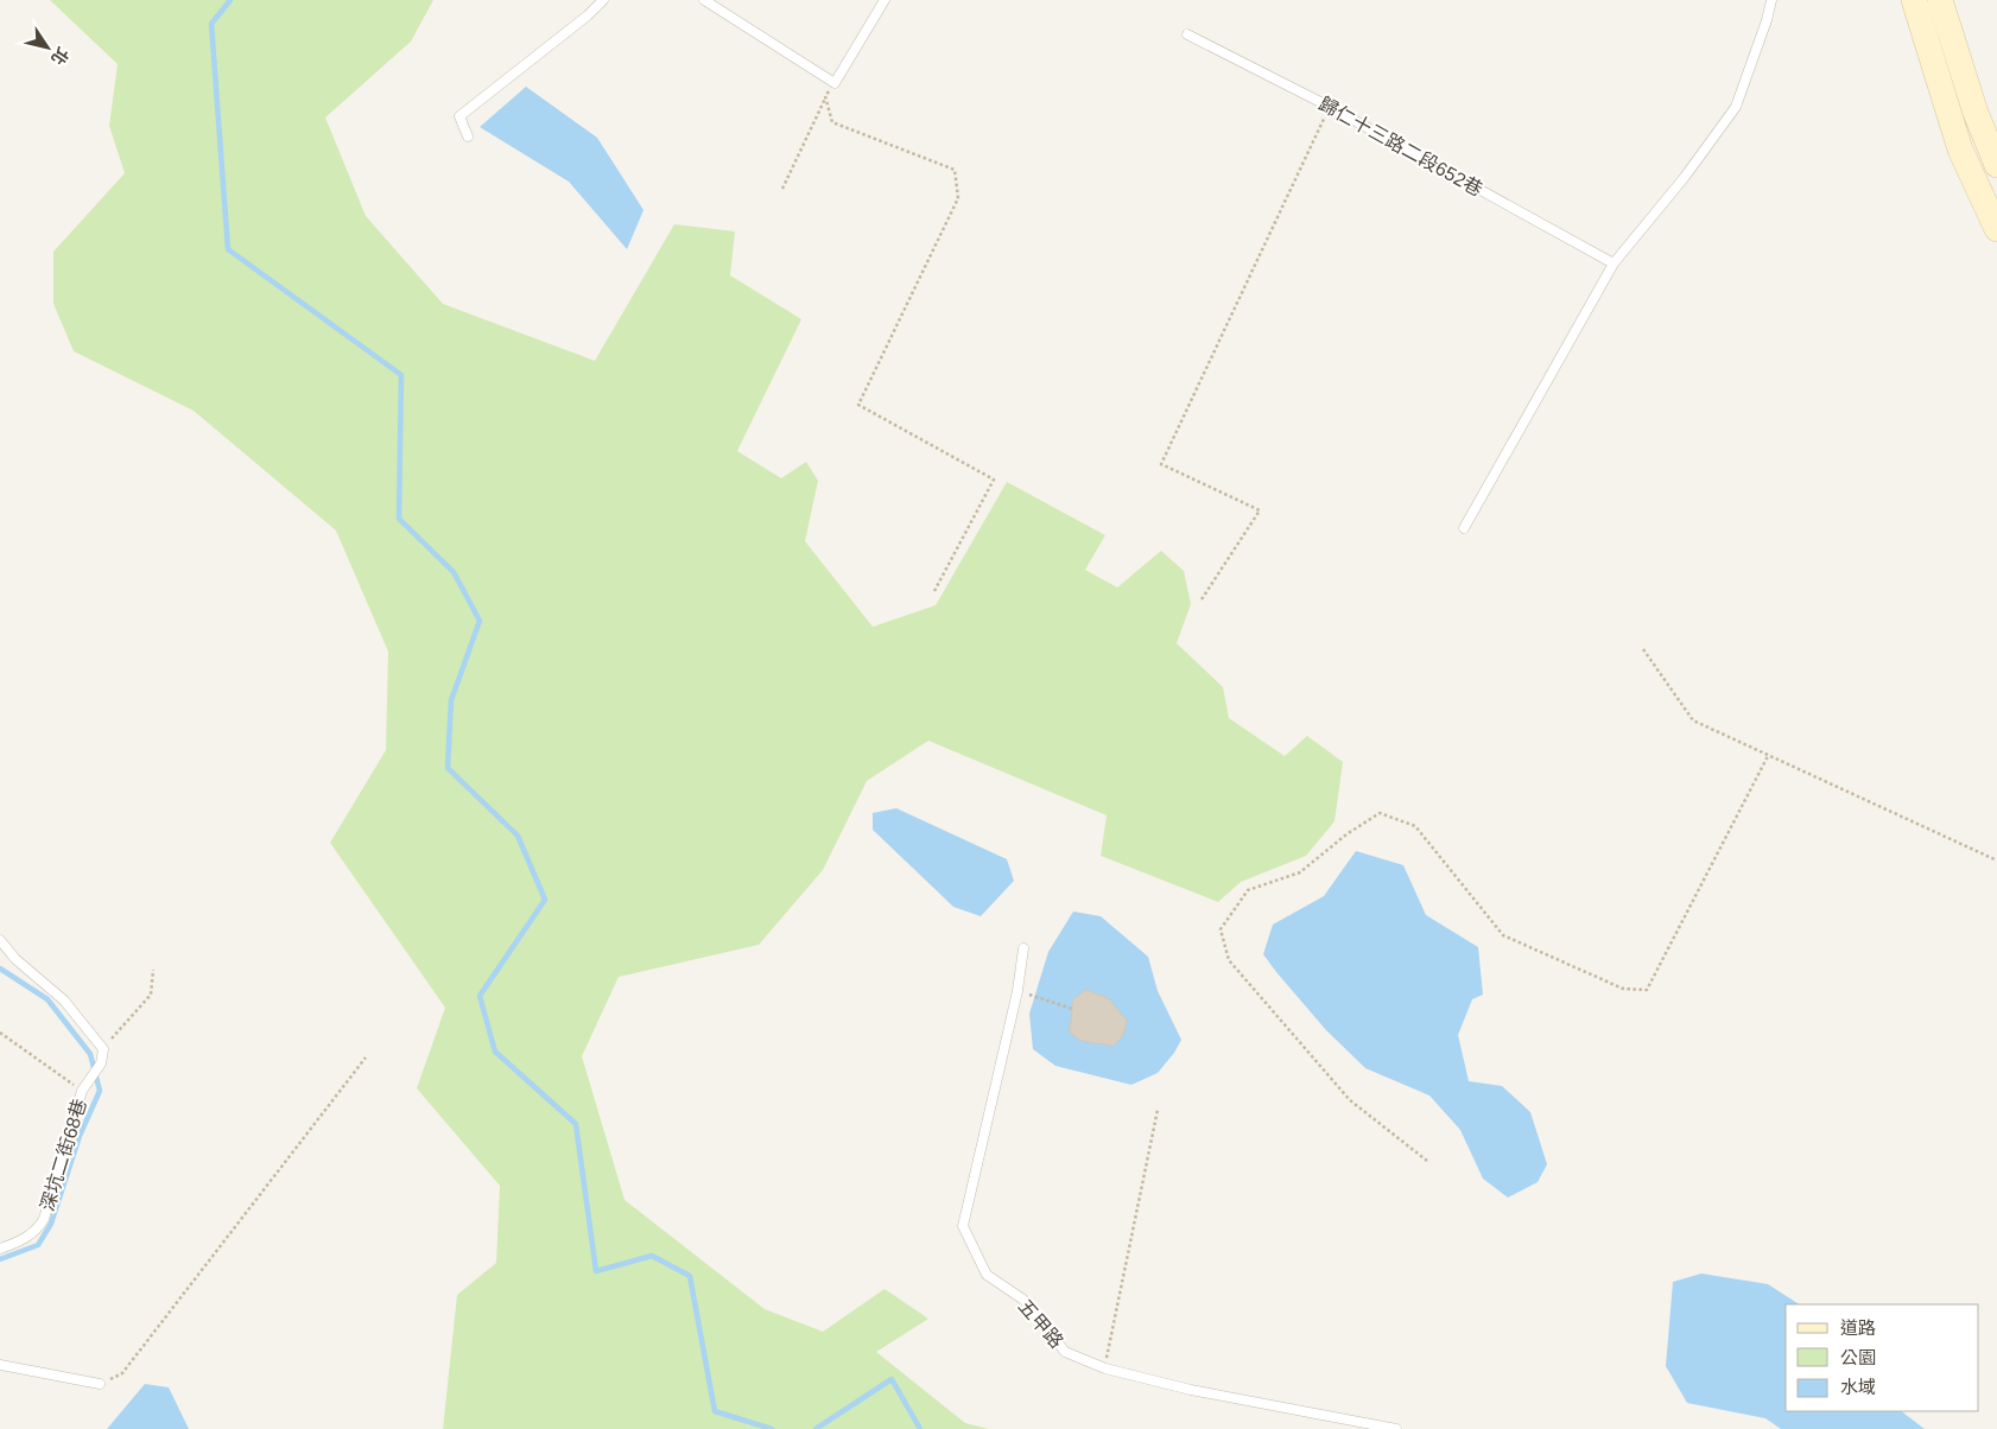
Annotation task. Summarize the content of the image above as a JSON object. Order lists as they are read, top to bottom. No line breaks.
{"streets":{"lane":["歸仁十三路二段652巷","深坑二街68巷","五甲路"]},"legend":["道路","公園","水域"],"north":"bottom right"}
